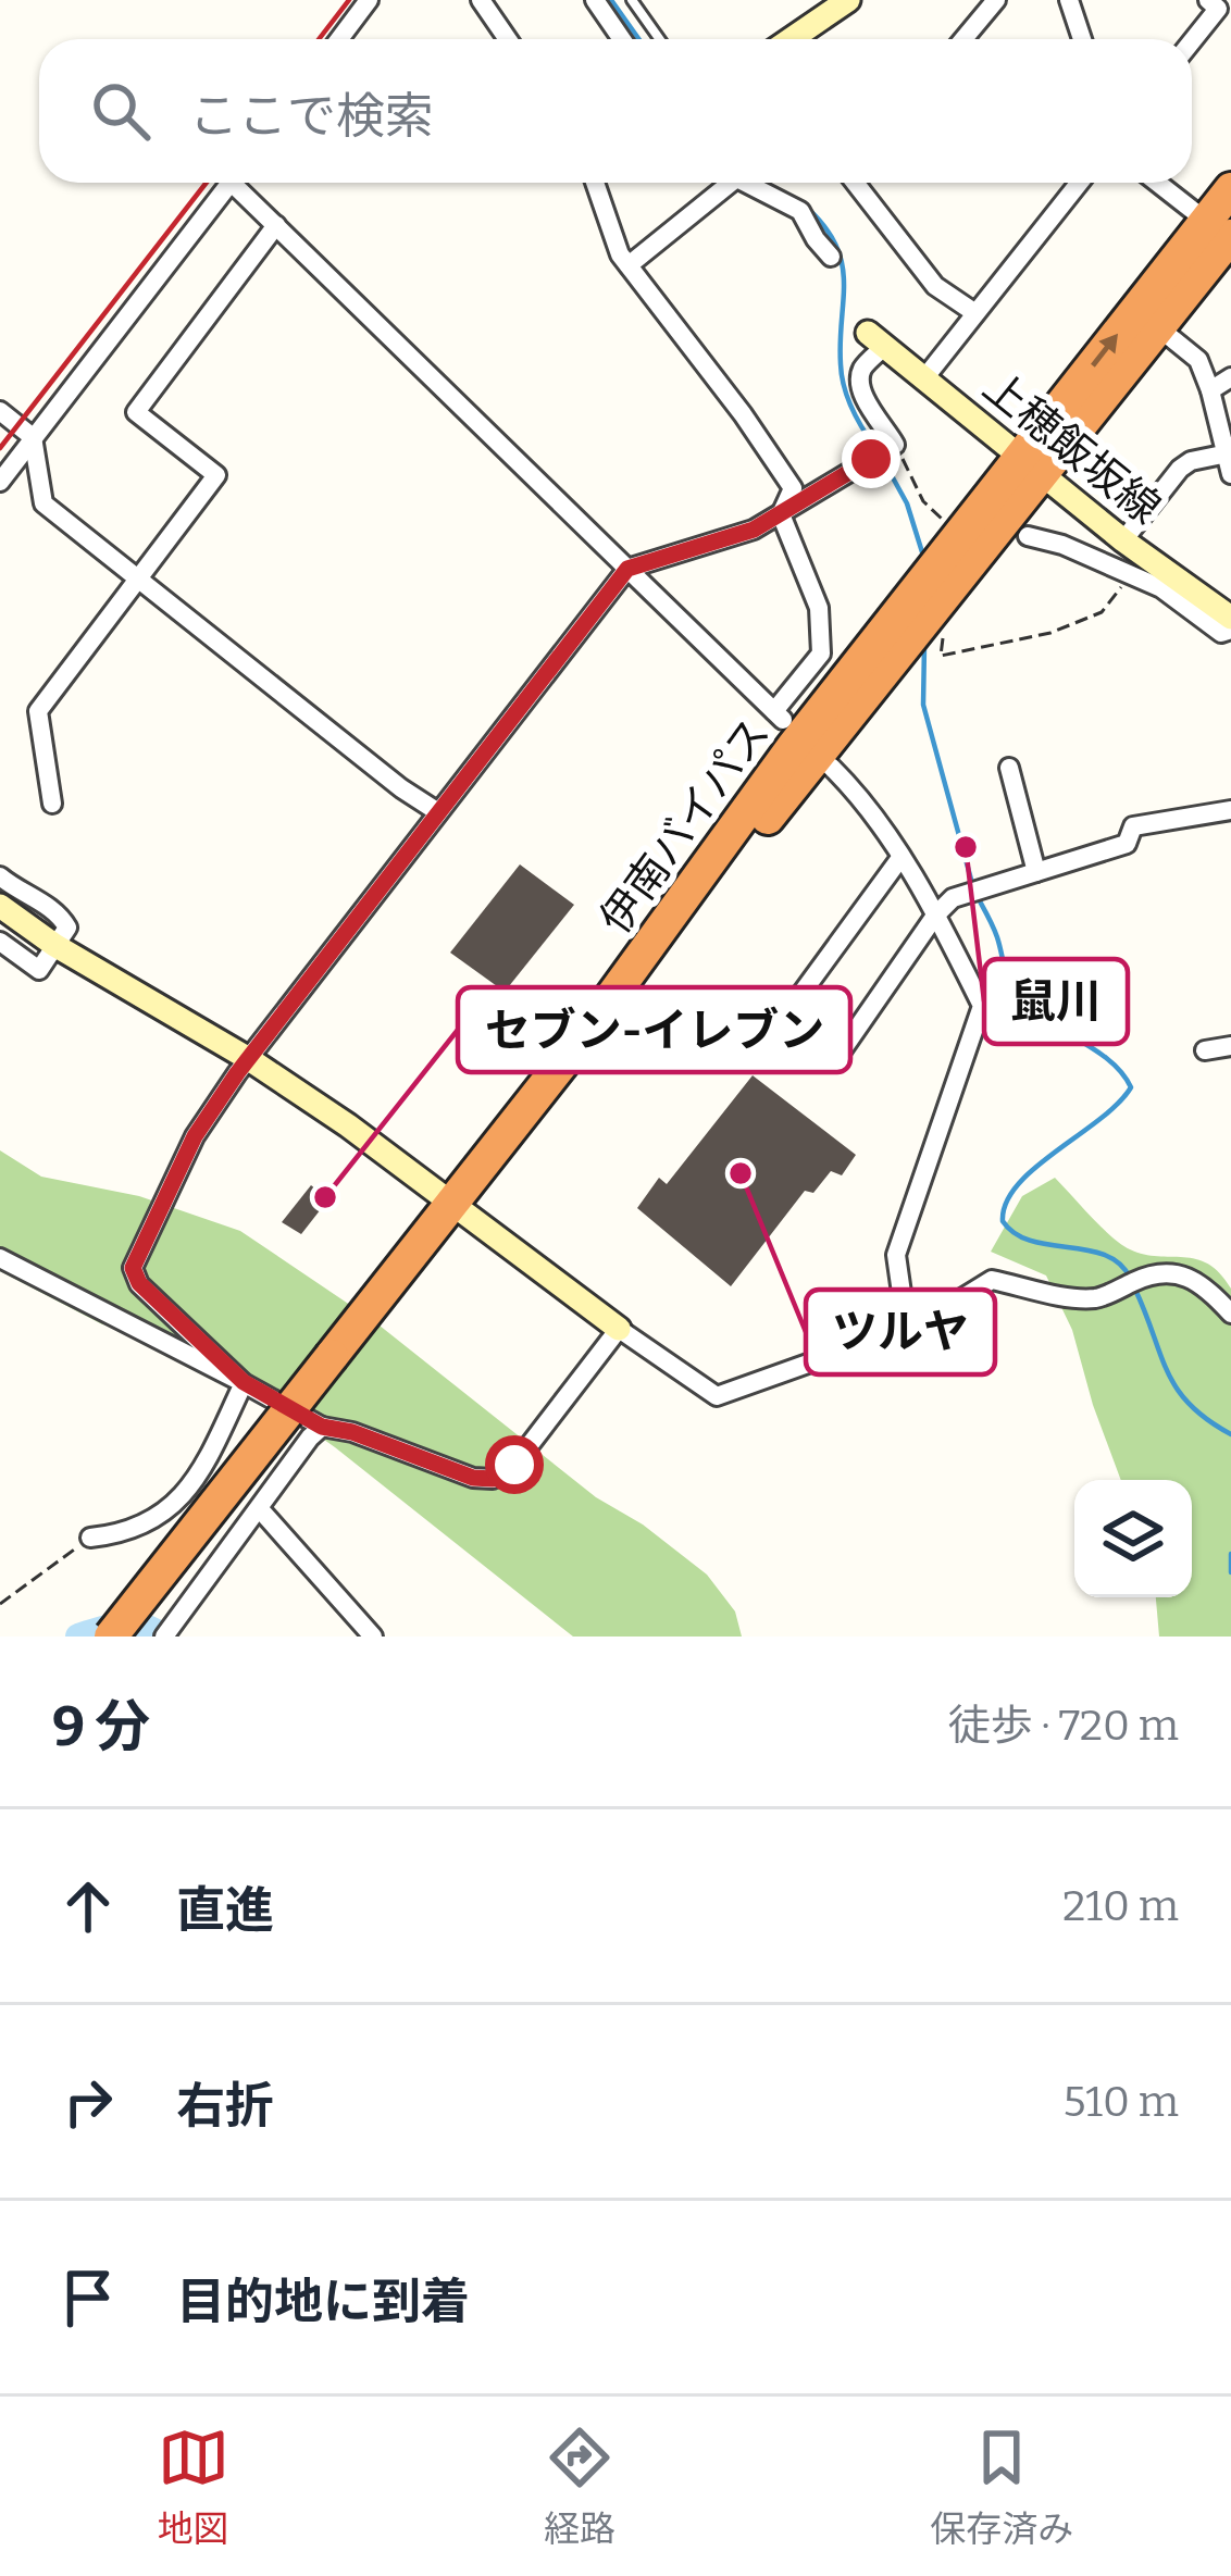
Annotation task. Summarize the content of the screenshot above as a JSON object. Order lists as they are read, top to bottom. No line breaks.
{"streets":{"highway":["伊南バイパス"],"street":["上穂飯坂線"]},"crossings":[["上穂飯坂線","伊南バイパス"]],"places":["鼠川","ツルヤ","セブン-イレブン"],"page":{"search":"ここで検索","heading":["9 分","徒歩 · 720 m"],"list":[["直進","210 m"],["右折","510 m"],"目的地に到着"],"nav":["地図","経路","保存済み"]}}
